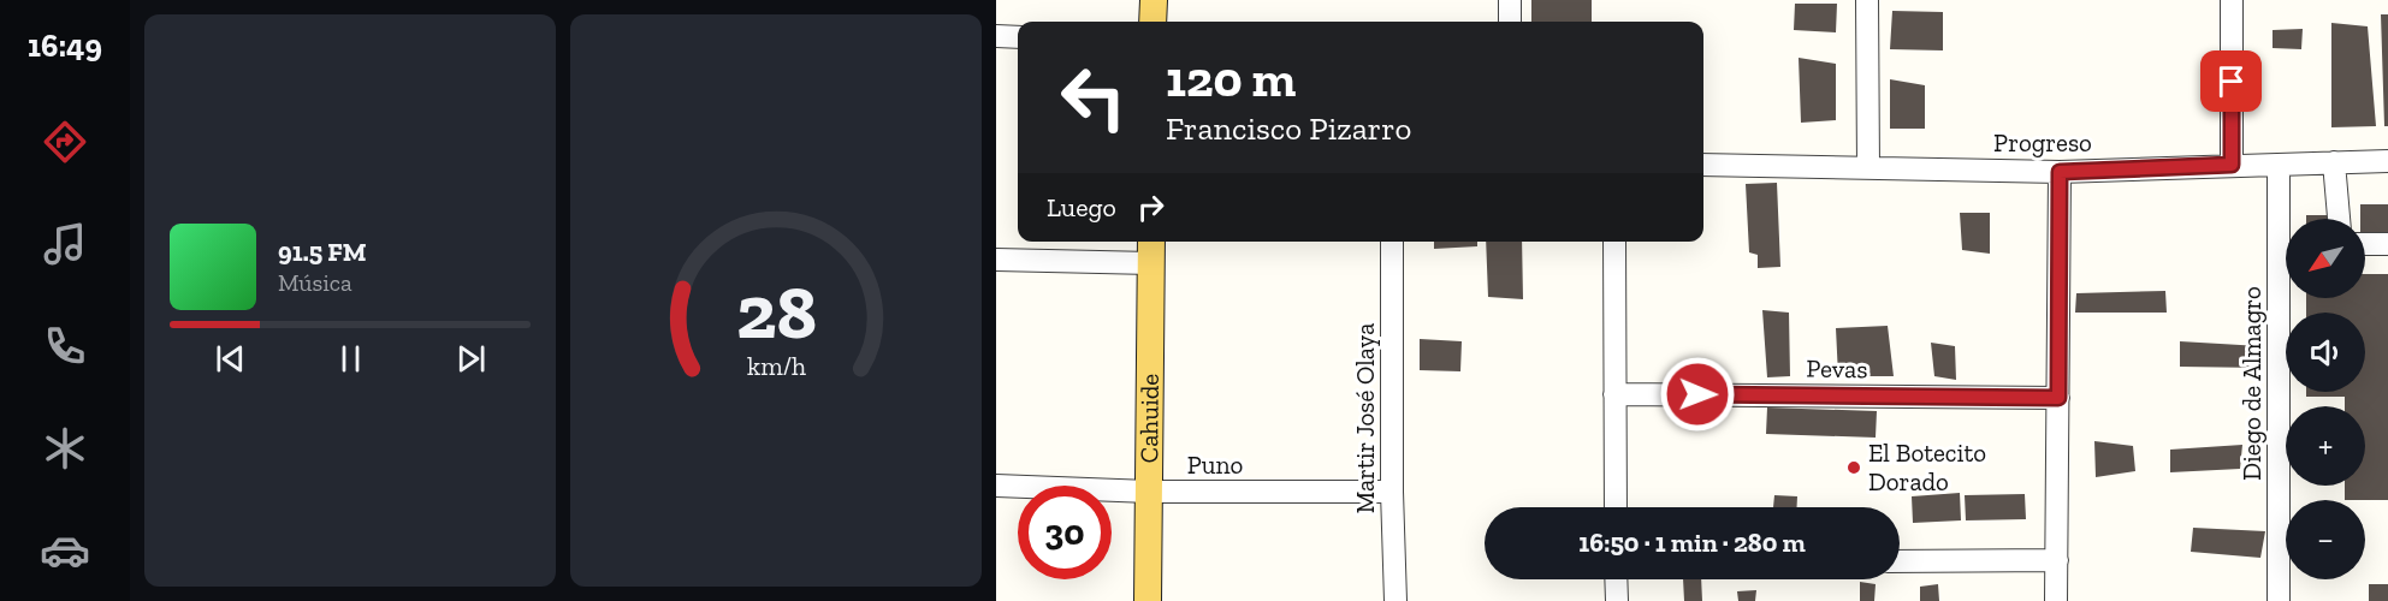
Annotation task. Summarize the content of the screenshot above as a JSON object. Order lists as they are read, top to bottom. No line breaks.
{"streets":{"main road":["Cahuide"],"street":["Progreso","Pevas","Diego de Almagro","Martir José Olaya","Puno"]},"crossings":[["Progreso","Diego de Almagro"],["Cahuide","Puno"],["Martir José Olaya","Puno"]],"places":["El Botecito Dorado"],"north":"bottom left","page":{"tabs":"16:49","turn":["120 m","Francisco Pizarro"],"then":"Luego","map_buttons":["+","−"],"song":["91.5 FM","Música"],"limit":"30","trip":"16:50 · 1 min · 280 m","gauge":["28","km/h"]}}
